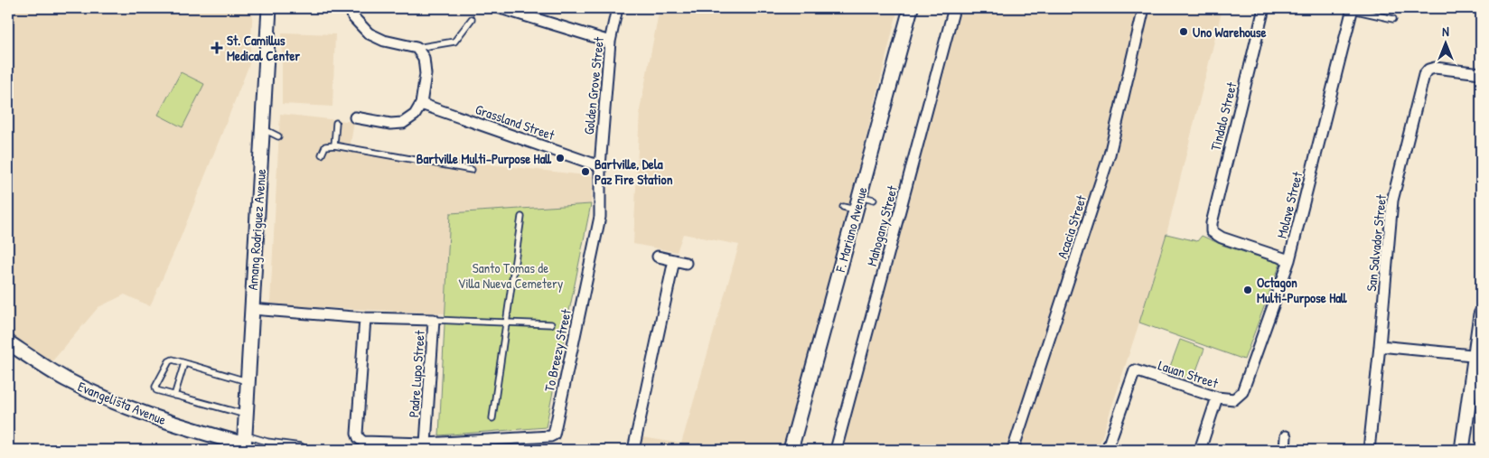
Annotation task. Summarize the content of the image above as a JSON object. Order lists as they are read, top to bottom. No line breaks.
{"streets":{"street":["Golden Grove Street","Tindalo Street","Grassland Street","Molave Street","Mahogany Street","Acacia Street","Amang Rodriguez Avenue","F. Mariano Avenue","San Salvador Street","To Breezy Street","Padre Lupo Street","Lauan Street","Evangelista Avenue"]},"crossings":[["Golden Grove Street","Grassland Street"],["Golden Grove Street","To Breezy Street"],["Tindalo Street","Molave Street"],["Grassland Street","To Breezy Street"],["Molave Street","Lauan Street"],["Amang Rodriguez Avenue","Padre Lupo Street"],["Amang Rodriguez Avenue","Evangelista Avenue"],["To Breezy Street","Padre Lupo Street"]],"parks":["Santo Tomas de Villa Nueva Cemetery"],"places":{"other":["Uno Warehouse","Bartville Multi-Purpose Hall","Bartville, Dela Paz Fire Station","Octagon Multi-Purpose Hall"],"health":["St. Camillus Medical Center"]},"north":"top"}
